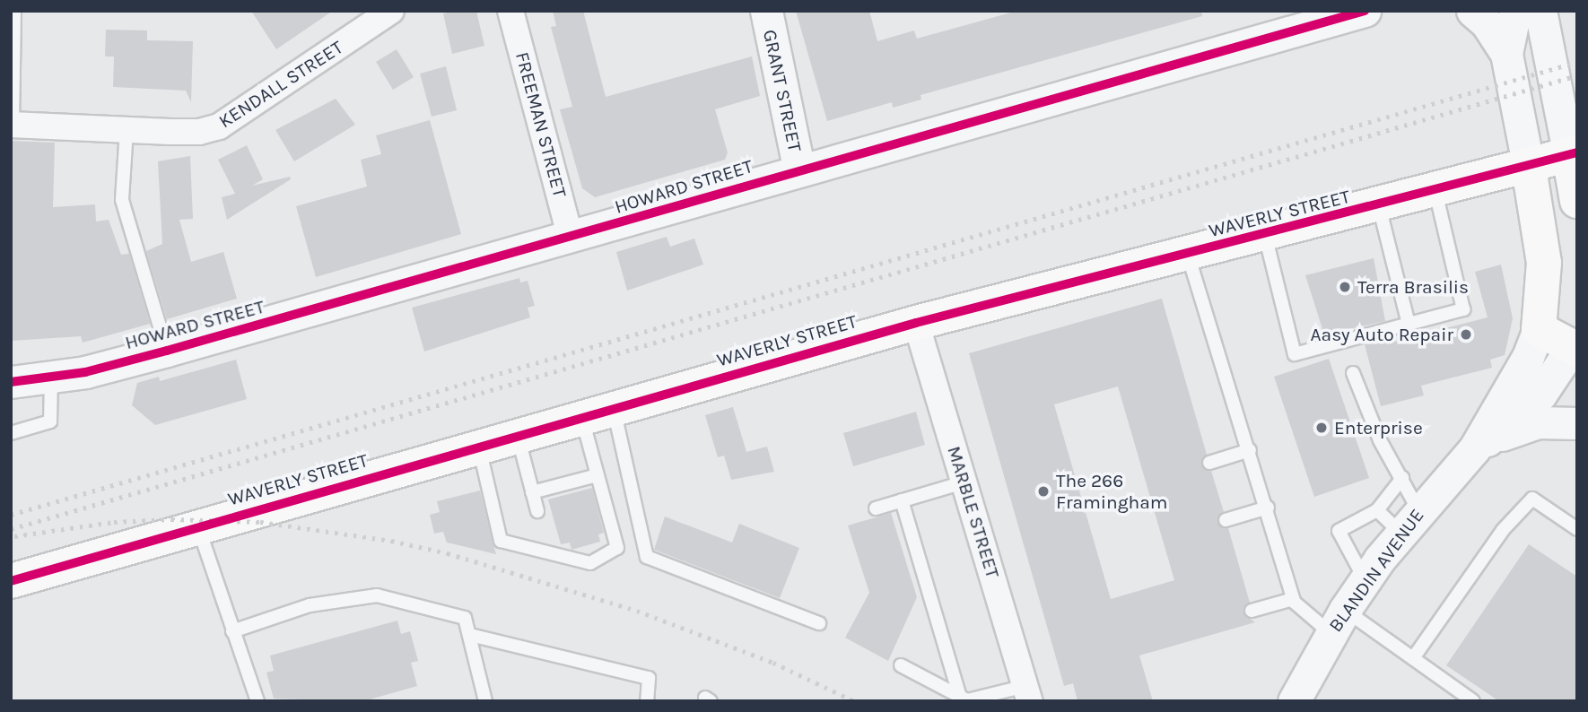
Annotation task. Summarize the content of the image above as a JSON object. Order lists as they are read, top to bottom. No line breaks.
{"streets":{"main road":["WAVERLY STREET"],"street":["KENDALL STREET","GRANT STREET","FREEMAN STREET","HOWARD STREET","MARBLE STREET","BLANDIN AVENUE"]},"crossings":[["GRANT STREET","HOWARD STREET"],["FREEMAN STREET","HOWARD STREET"],["WAVERLY STREET","MARBLE STREET"]],"places":["Terra Brasilis","Aasy Auto Repair","Enterprise","The 266 Framingham"]}
